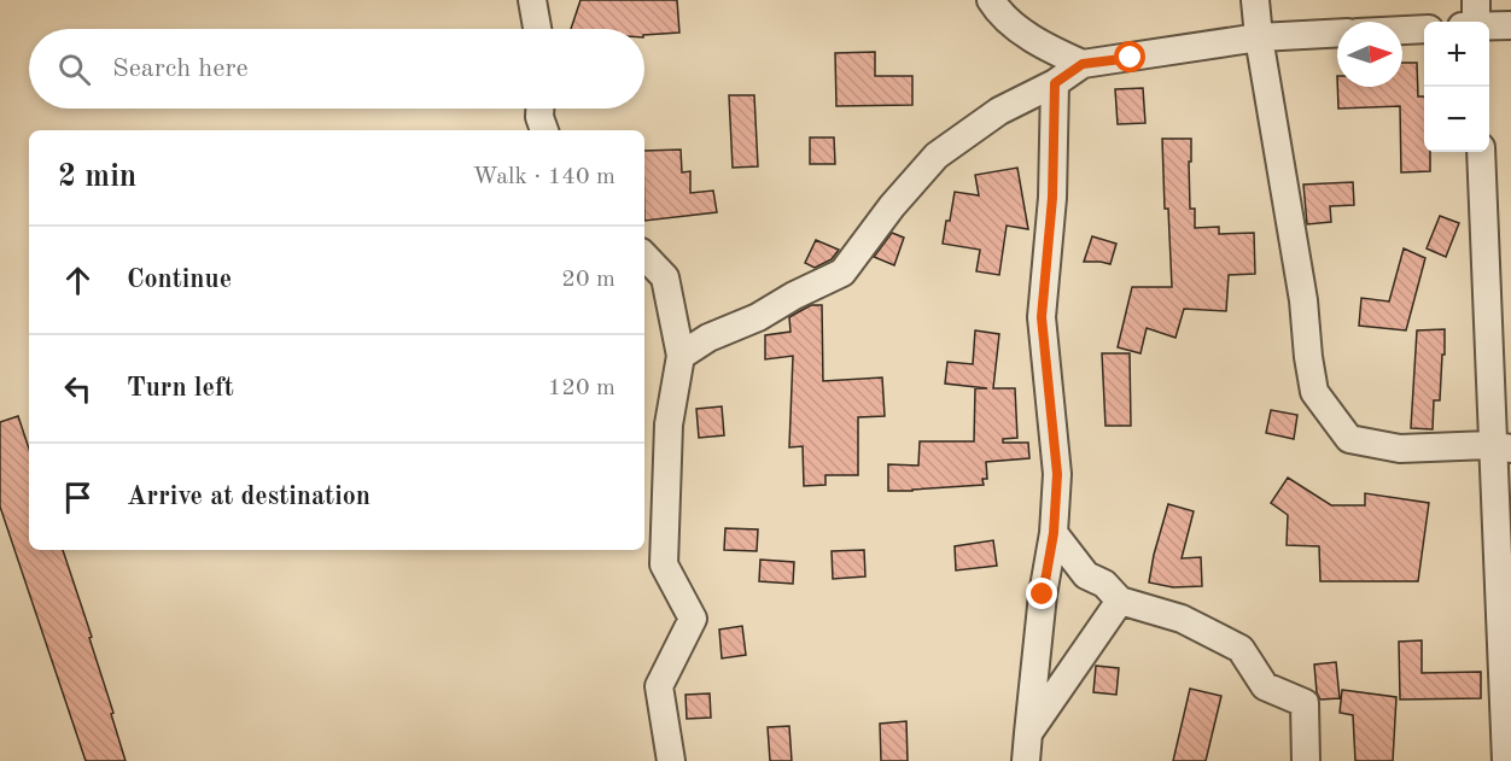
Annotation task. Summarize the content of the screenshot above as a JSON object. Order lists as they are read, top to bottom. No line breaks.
{"north":"right","page":{"map_buttons":["+","−"],"search":"Search here","heading":["2 min","Walk · 140 m"],"list":[["Continue","20 m"],["Turn left","120 m"],"Arrive at destination"]}}
